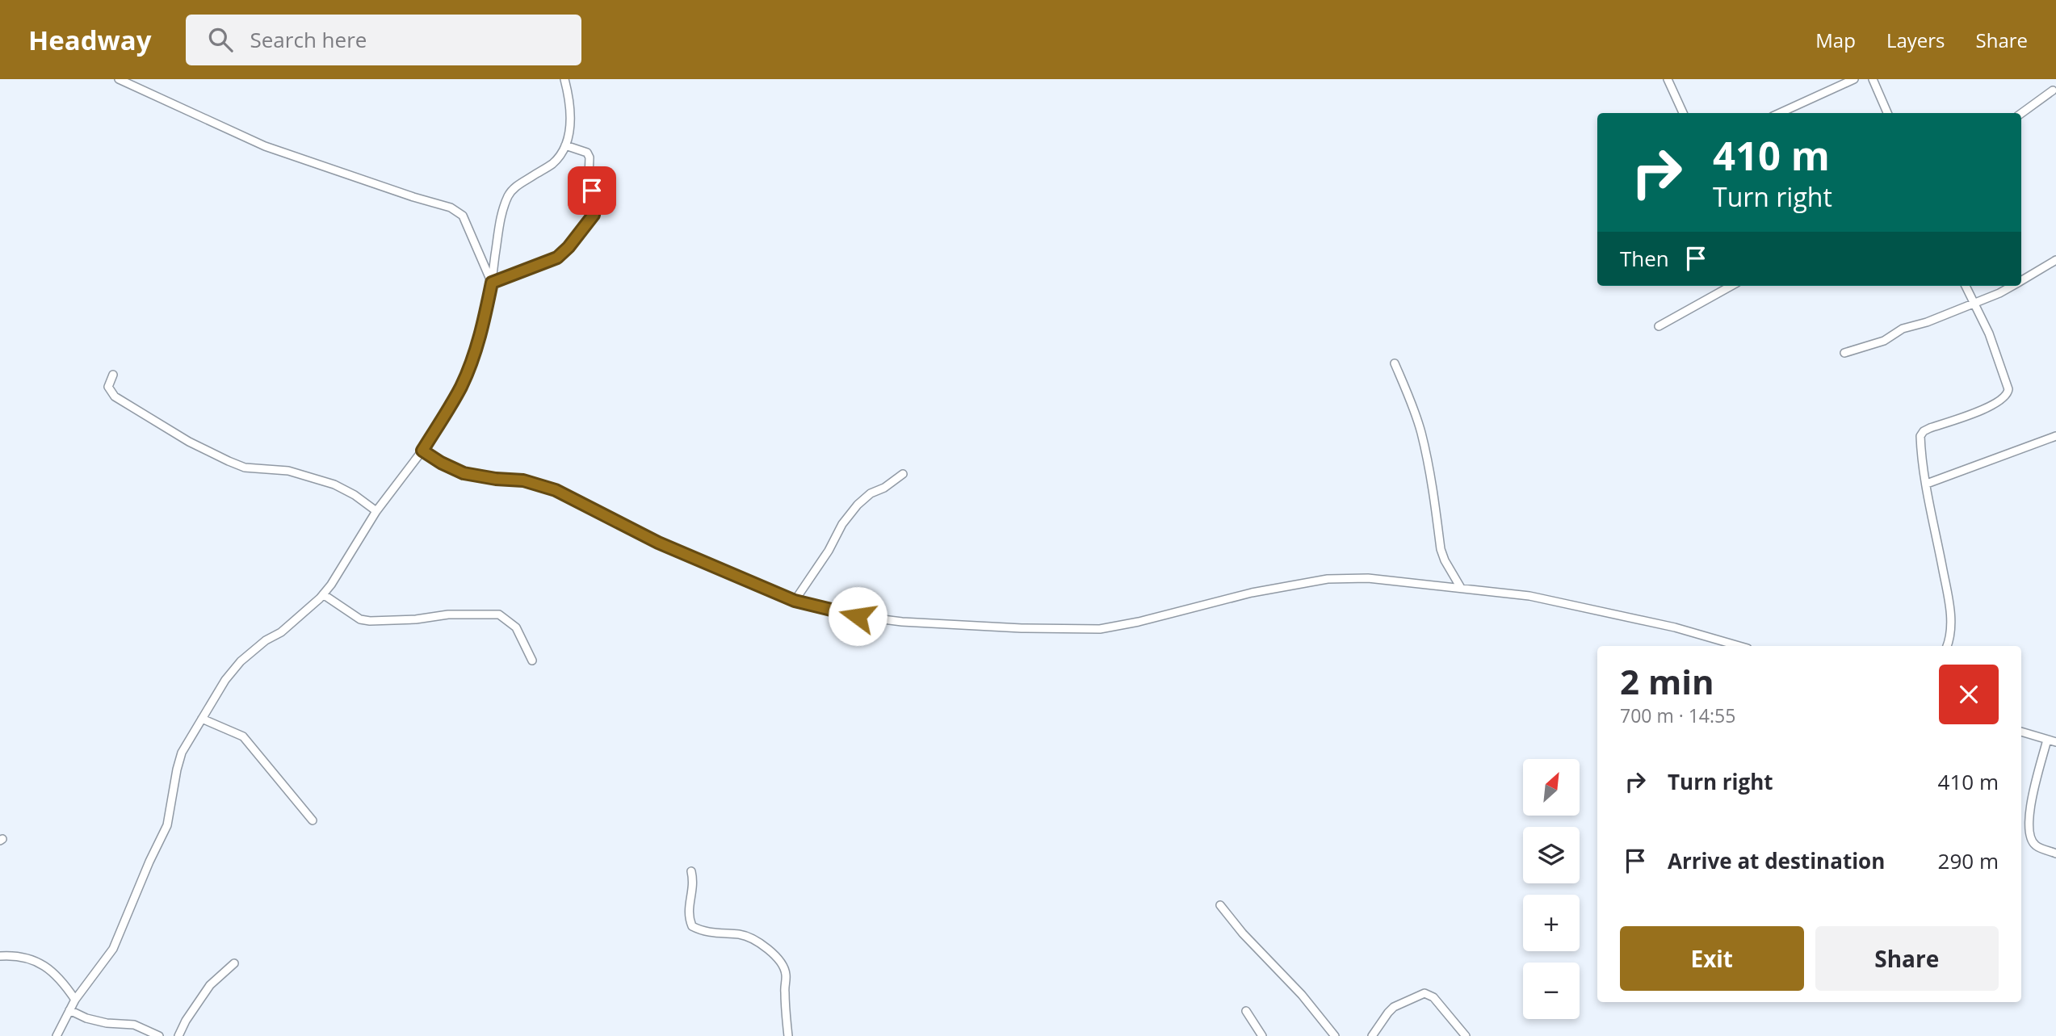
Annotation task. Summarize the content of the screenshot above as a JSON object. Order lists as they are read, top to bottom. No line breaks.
{"north":"top right","page":{"header":"Headway","search":"Search here","nav":["Map","Layers","Share"],"turn":["410 m","Turn right"],"then":"Then","heading":["2 min","700 m · 14:55"],"list":[{"name":"Turn right","value":"410 m"},{"name":"Arrive at destination","value":"290 m"}],"map_buttons":["+","−"],"buttons":["Exit","Share"]}}
